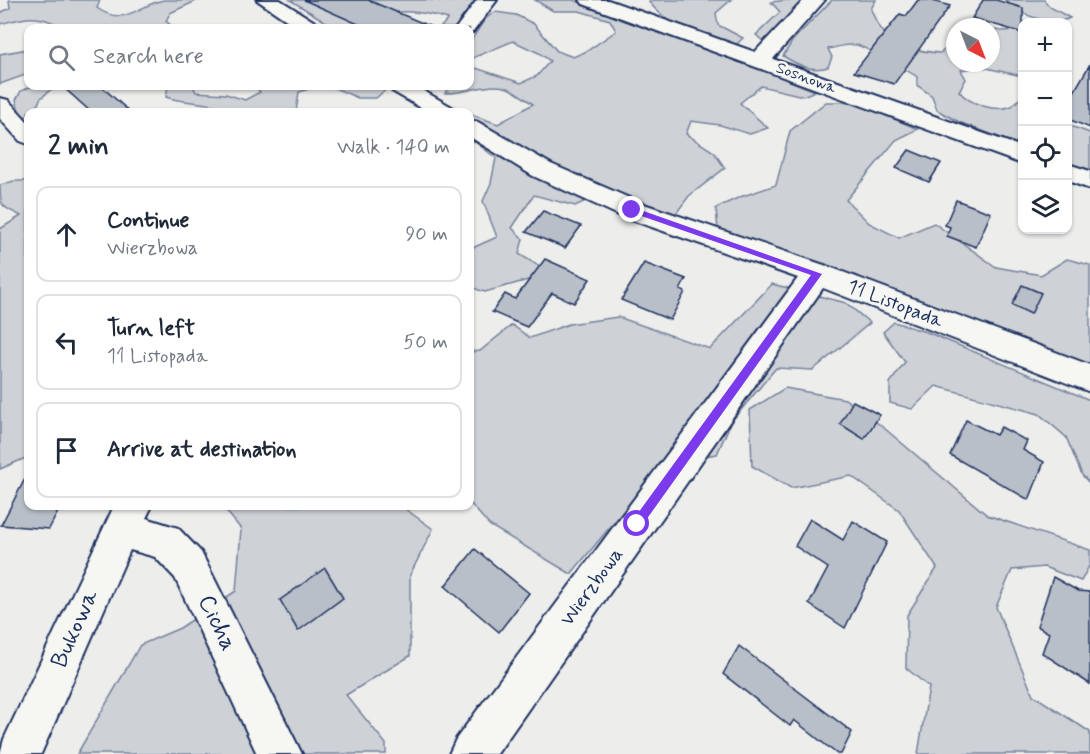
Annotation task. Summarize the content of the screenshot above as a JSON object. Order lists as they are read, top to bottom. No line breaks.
{"streets":{"street":["Sosnowa","11 Listopada","Wierzbowa","Cicha","Bukowa"]},"crossings":[["11 Listopada","Wierzbowa"],["Cicha","Bukowa"]],"north":"bottom right","page":{"map_buttons":["+","−"],"search":"Search here","heading":["2 min","Walk · 140 m"],"list":[["Continue","Wierzbowa","90 m"],["Turn left","11 Listopada","50 m"],"Arrive at destination"]}}
